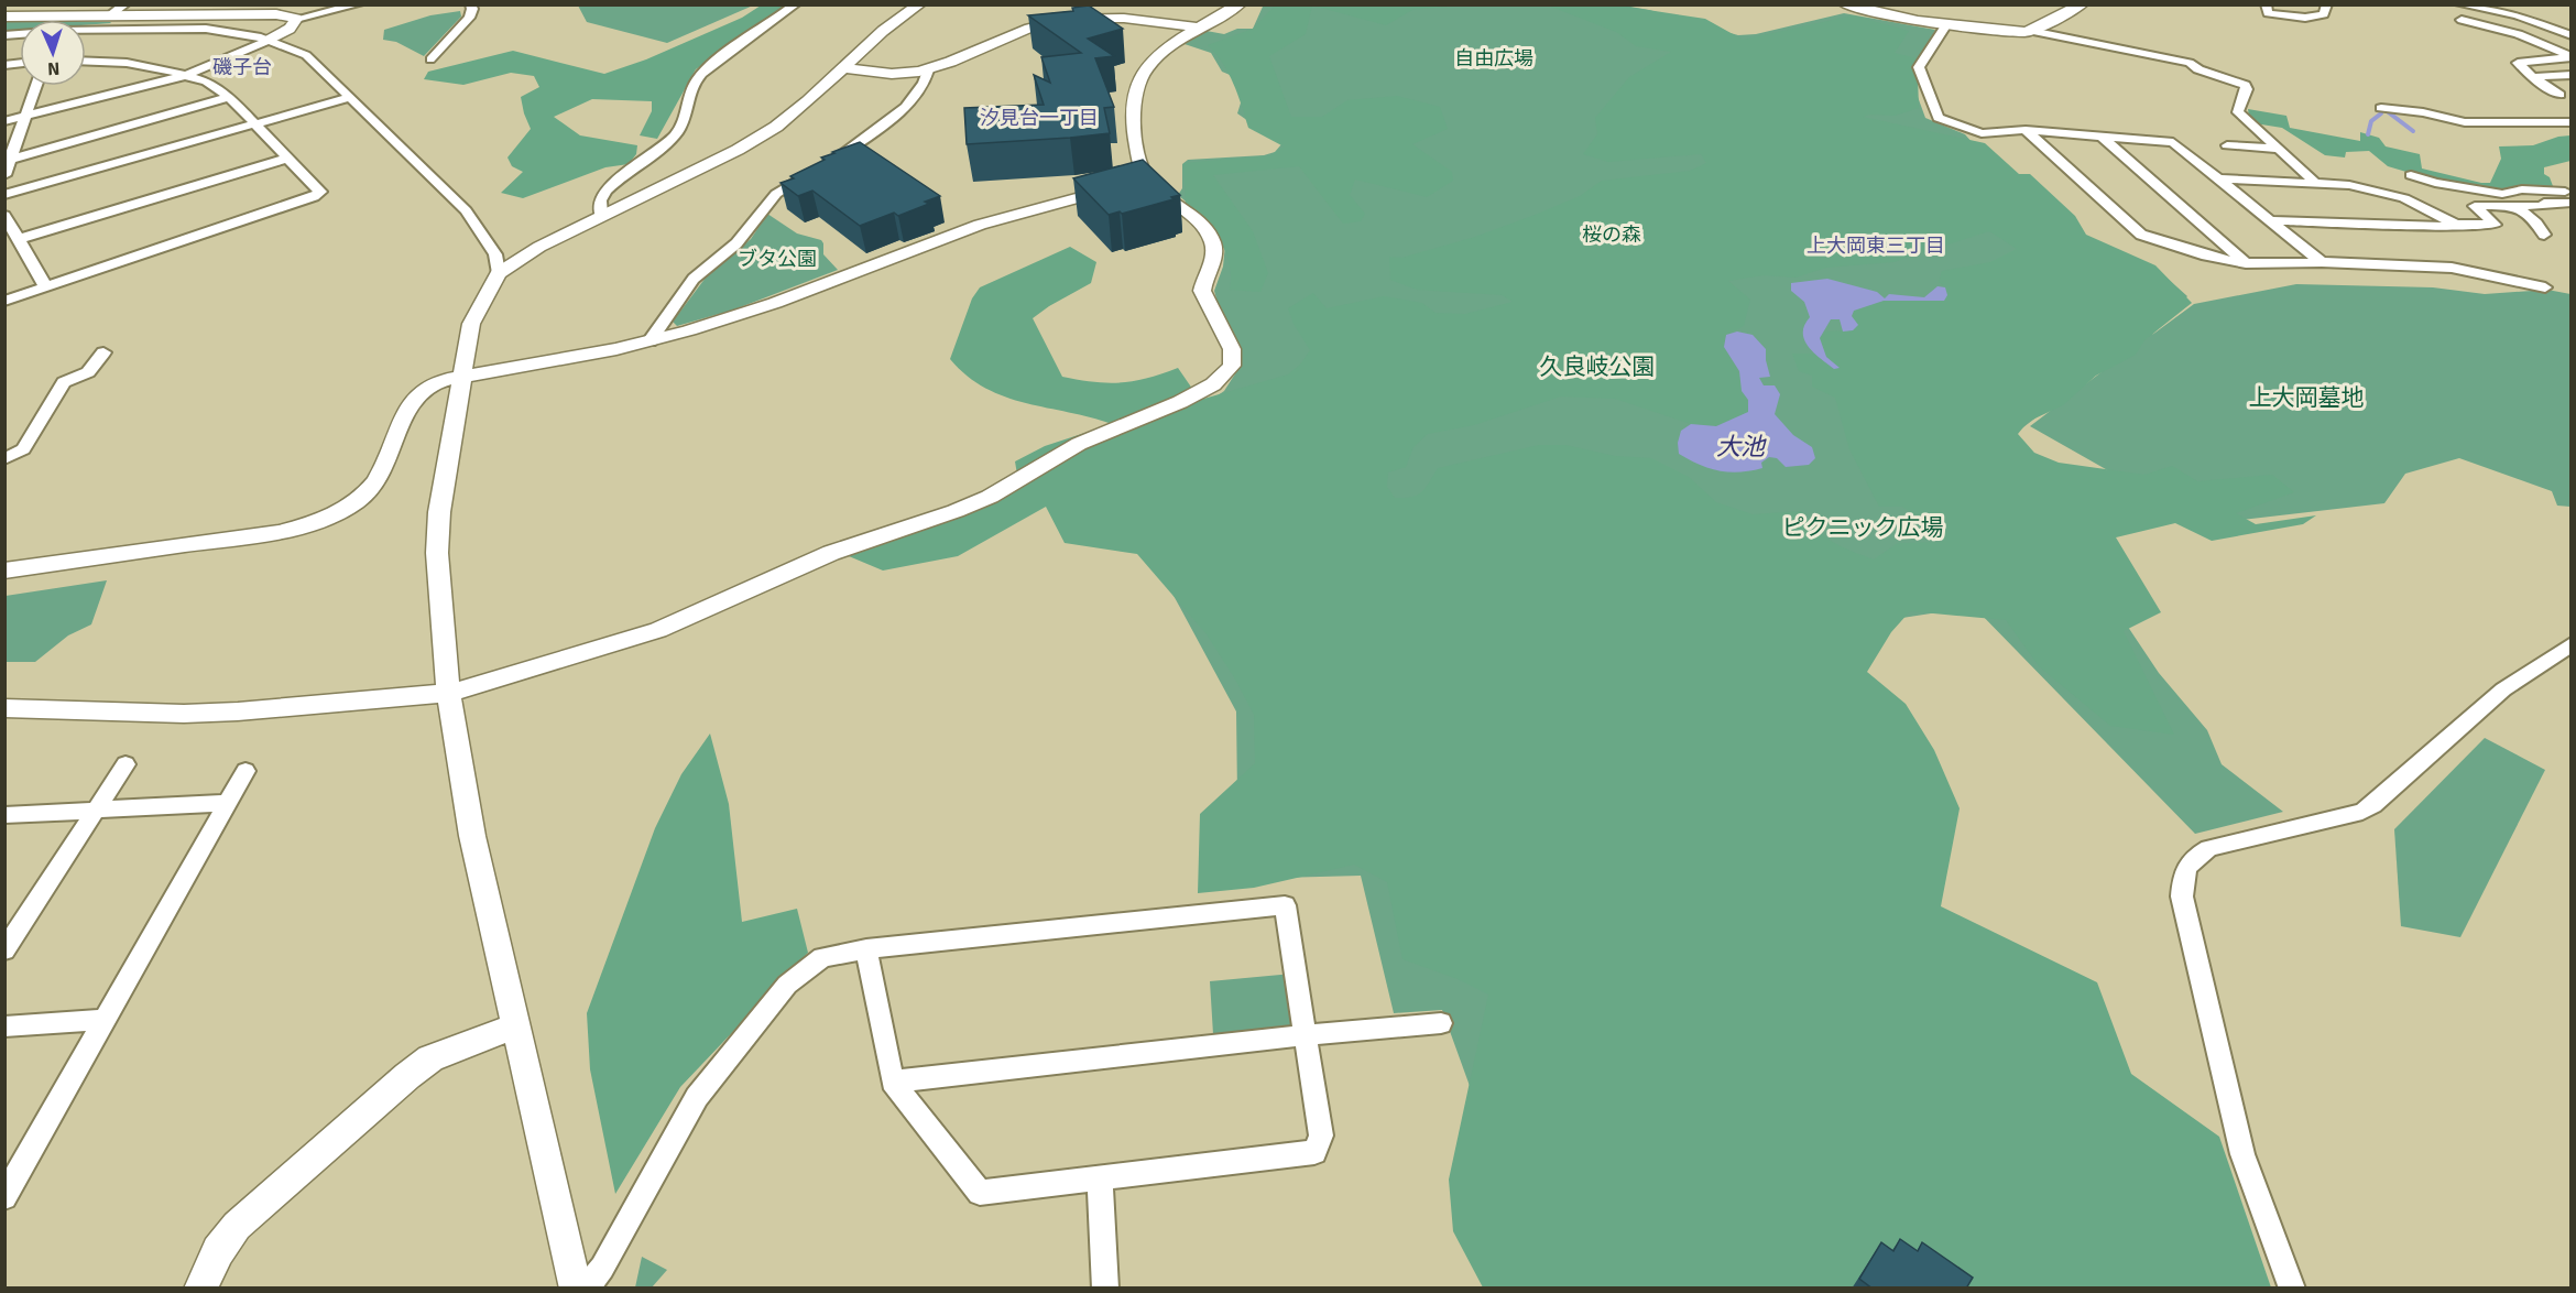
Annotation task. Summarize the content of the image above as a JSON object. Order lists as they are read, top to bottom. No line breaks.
{"districts":["磯子台","汐見台一丁目","上大岡東三丁目"],"water":["大池"],"parks":["自由広場","桜の森","ブタ公園","久良岐公園","上大岡墓地","ピクニック広場"],"north":"bottom"}
